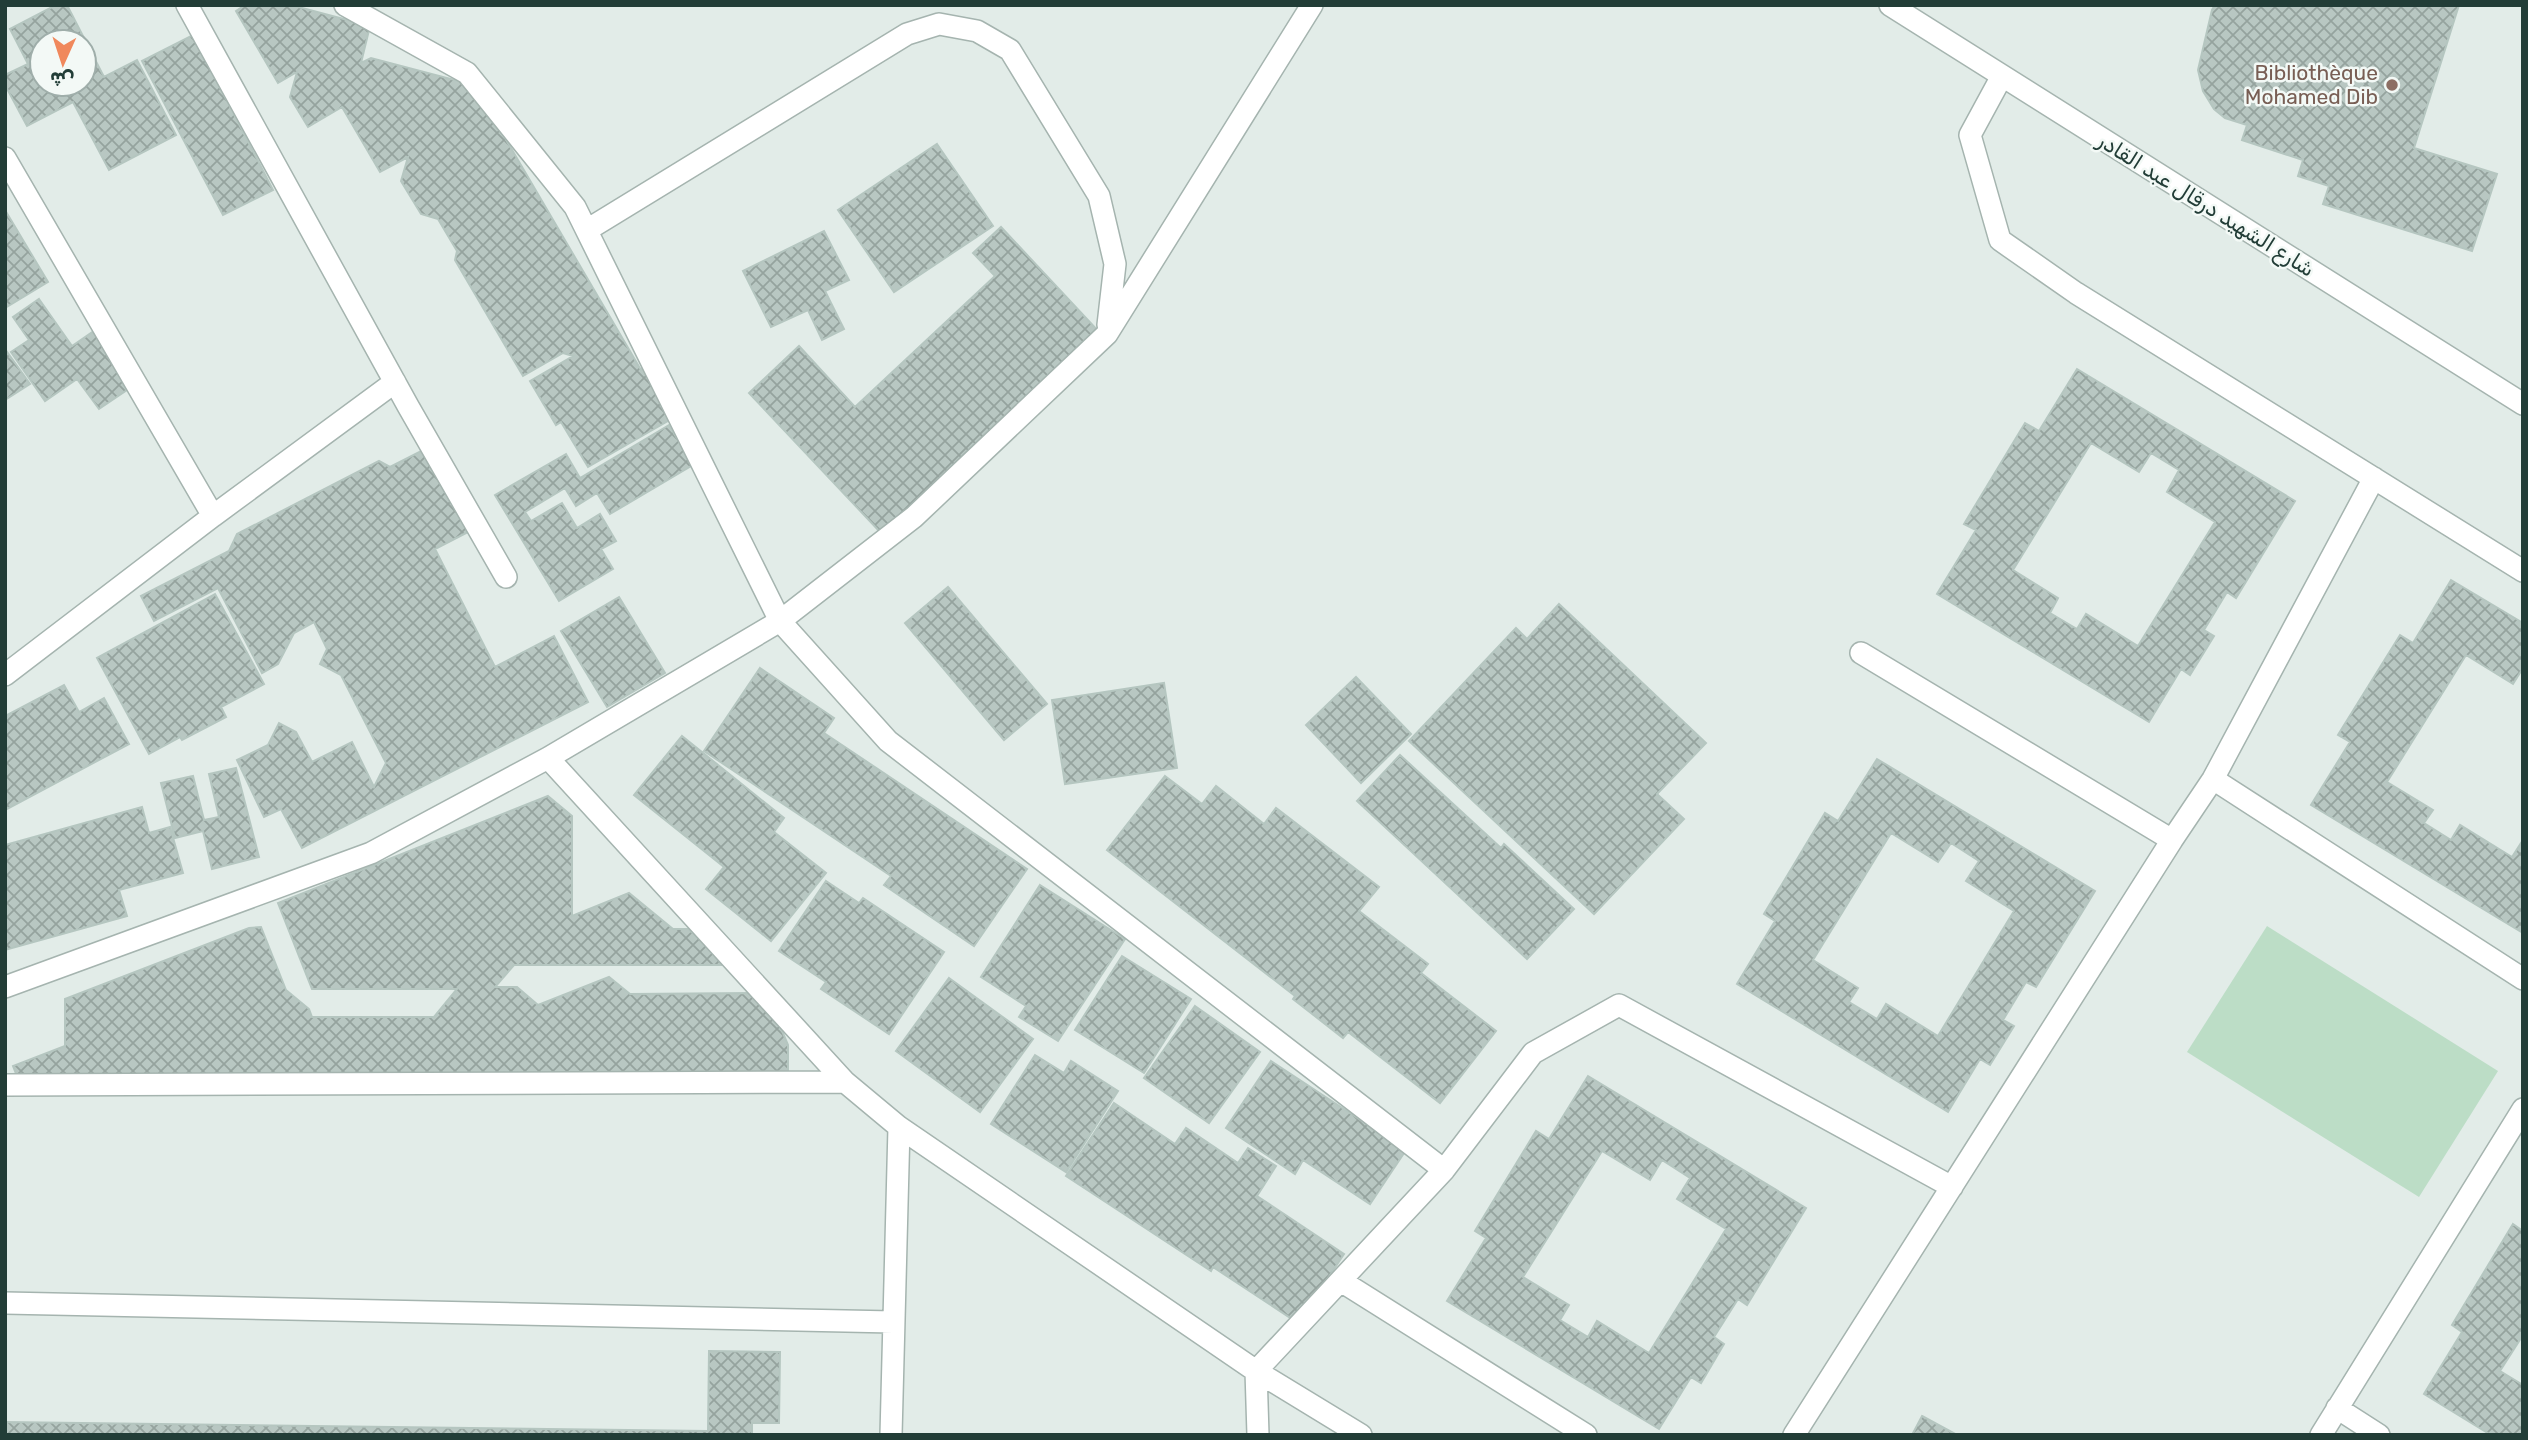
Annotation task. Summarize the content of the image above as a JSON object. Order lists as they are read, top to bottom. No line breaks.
{"streets":{"street":["شارع الشهيد درقال عبد القادر"]},"places":["Bibliothèque Mohamed Dib"],"north":"bottom"}
